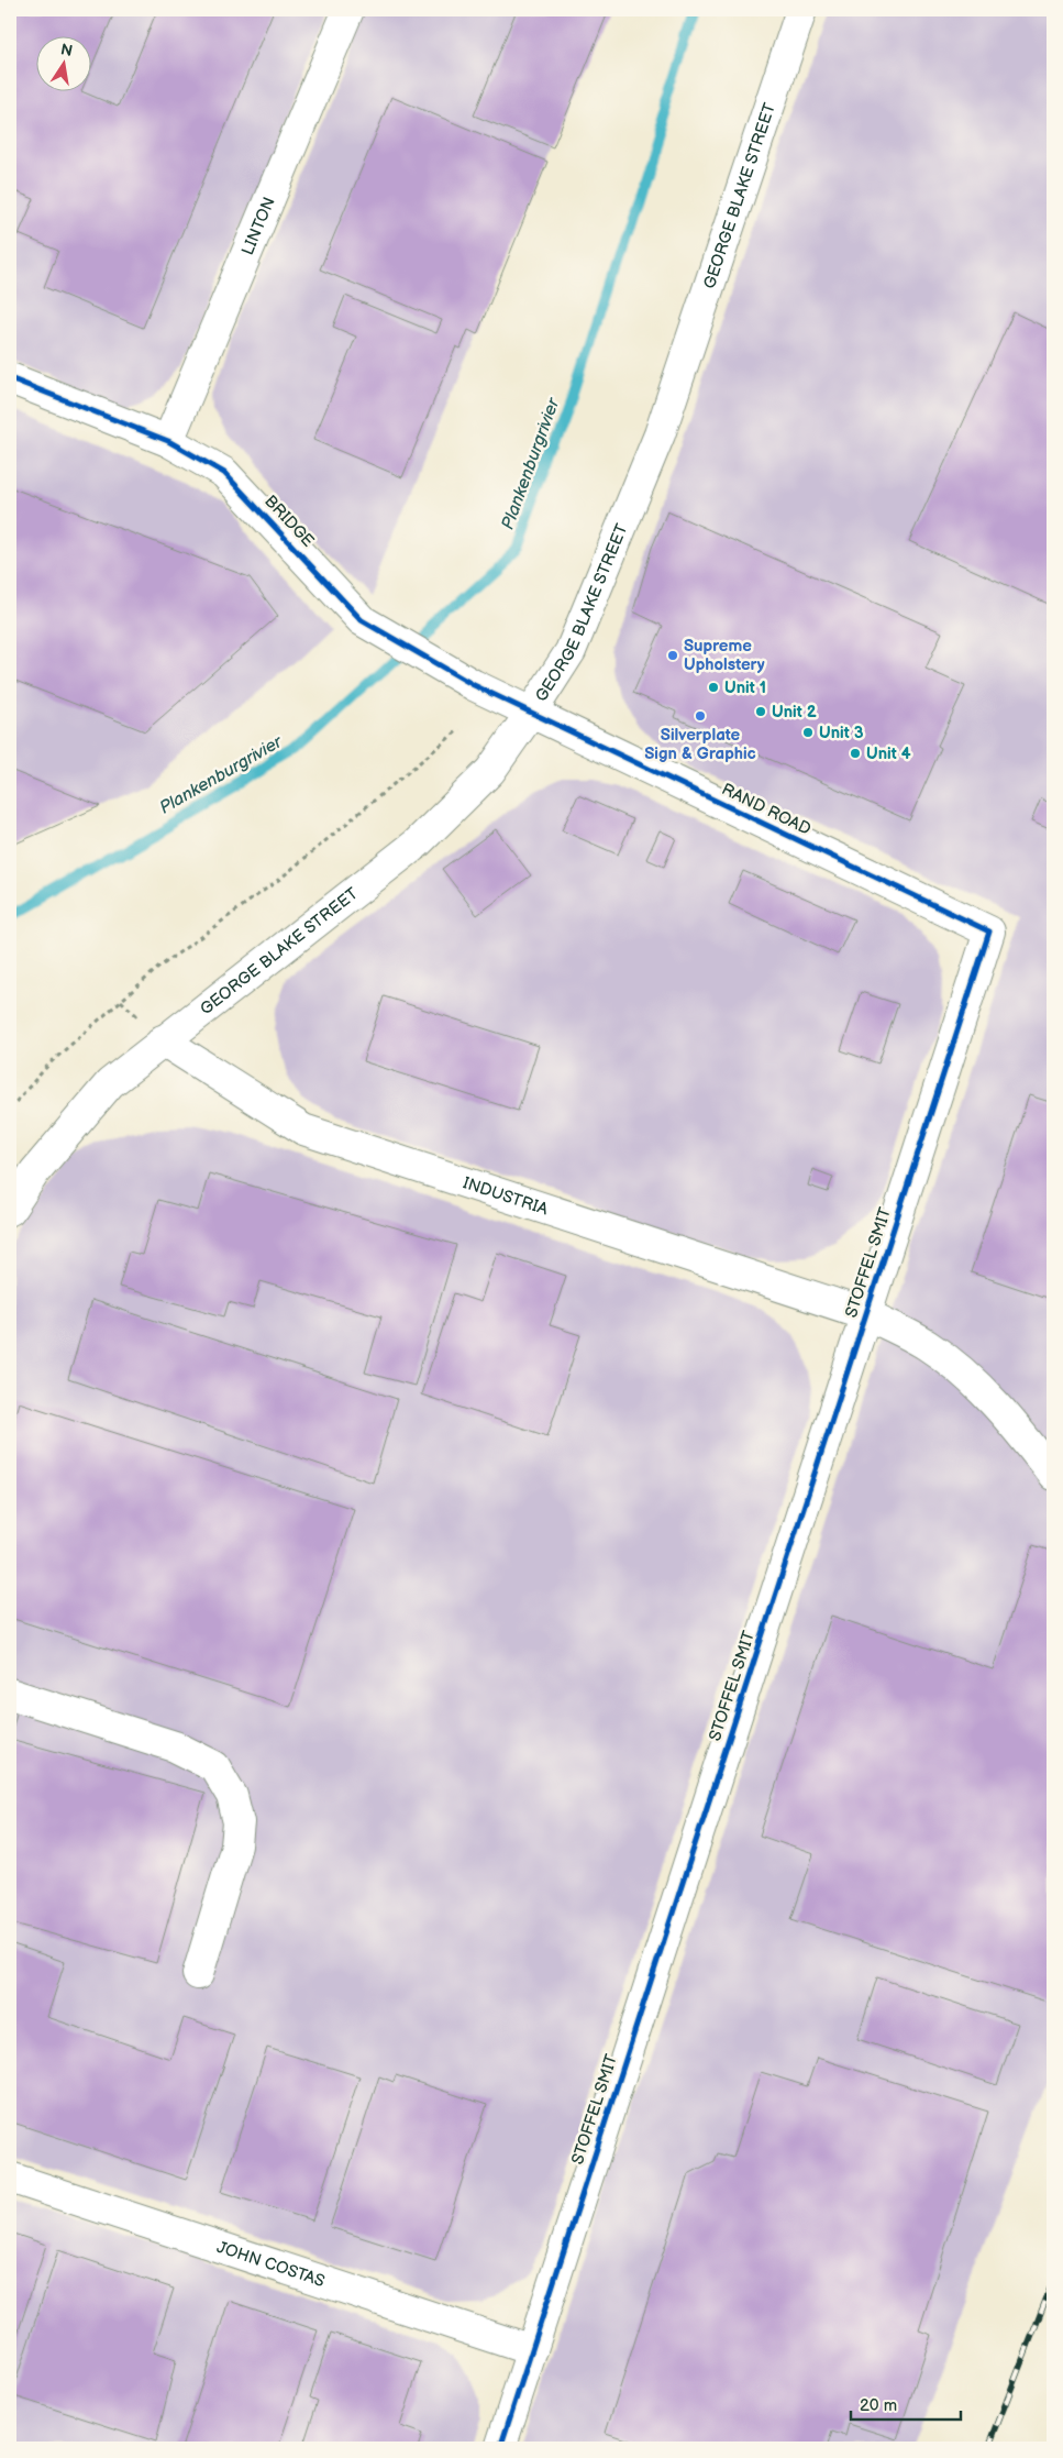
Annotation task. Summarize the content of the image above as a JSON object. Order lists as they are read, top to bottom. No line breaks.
{"streets":{"street":["GEORGE BLAKE STREET","LINTON","BRIDGE","RAND ROAD","INDUSTRIA","STOFFEL SMIT","JOHN COSTAS"]},"crossings":[["GEORGE BLAKE STREET","BRIDGE"],["GEORGE BLAKE STREET","RAND ROAD"],["GEORGE BLAKE STREET","INDUSTRIA"],["LINTON","BRIDGE"],["BRIDGE","RAND ROAD"],["RAND ROAD","STOFFEL SMIT"],["INDUSTRIA","STOFFEL SMIT"],["STOFFEL SMIT","JOHN COSTAS"]],"water":["Plankenburgrivier"],"places":["Supreme Upholstery","Unit 1","Unit 2","Silverplate Sign & Graphic","Unit 3","Unit 4"],"scale_bar":"20 m","north":"top"}
